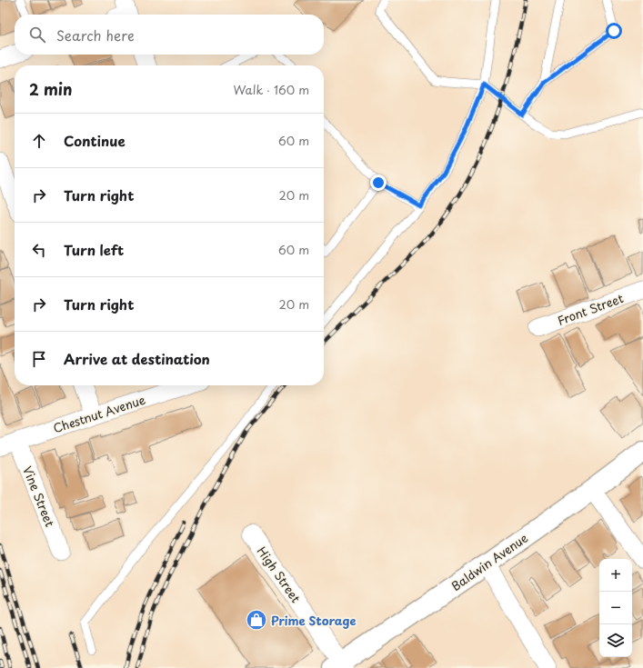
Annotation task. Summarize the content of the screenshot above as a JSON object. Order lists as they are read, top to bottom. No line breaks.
{"streets":{"street":["Front Street","Chestnut Avenue","Vine Street","Baldwin Avenue","High Street"]},"crossings":[["Chestnut Avenue","Vine Street"],["Baldwin Avenue","High Street"]],"places":{"shop":["Prime Storage"]},"page":{"search":"Search here","heading":["2 min","Walk · 160 m"],"list":[["Continue","60 m"],["Turn right","20 m"],["Turn left","60 m"],["Turn right","20 m"],"Arrive at destination"],"map_buttons":["+","−"]}}
